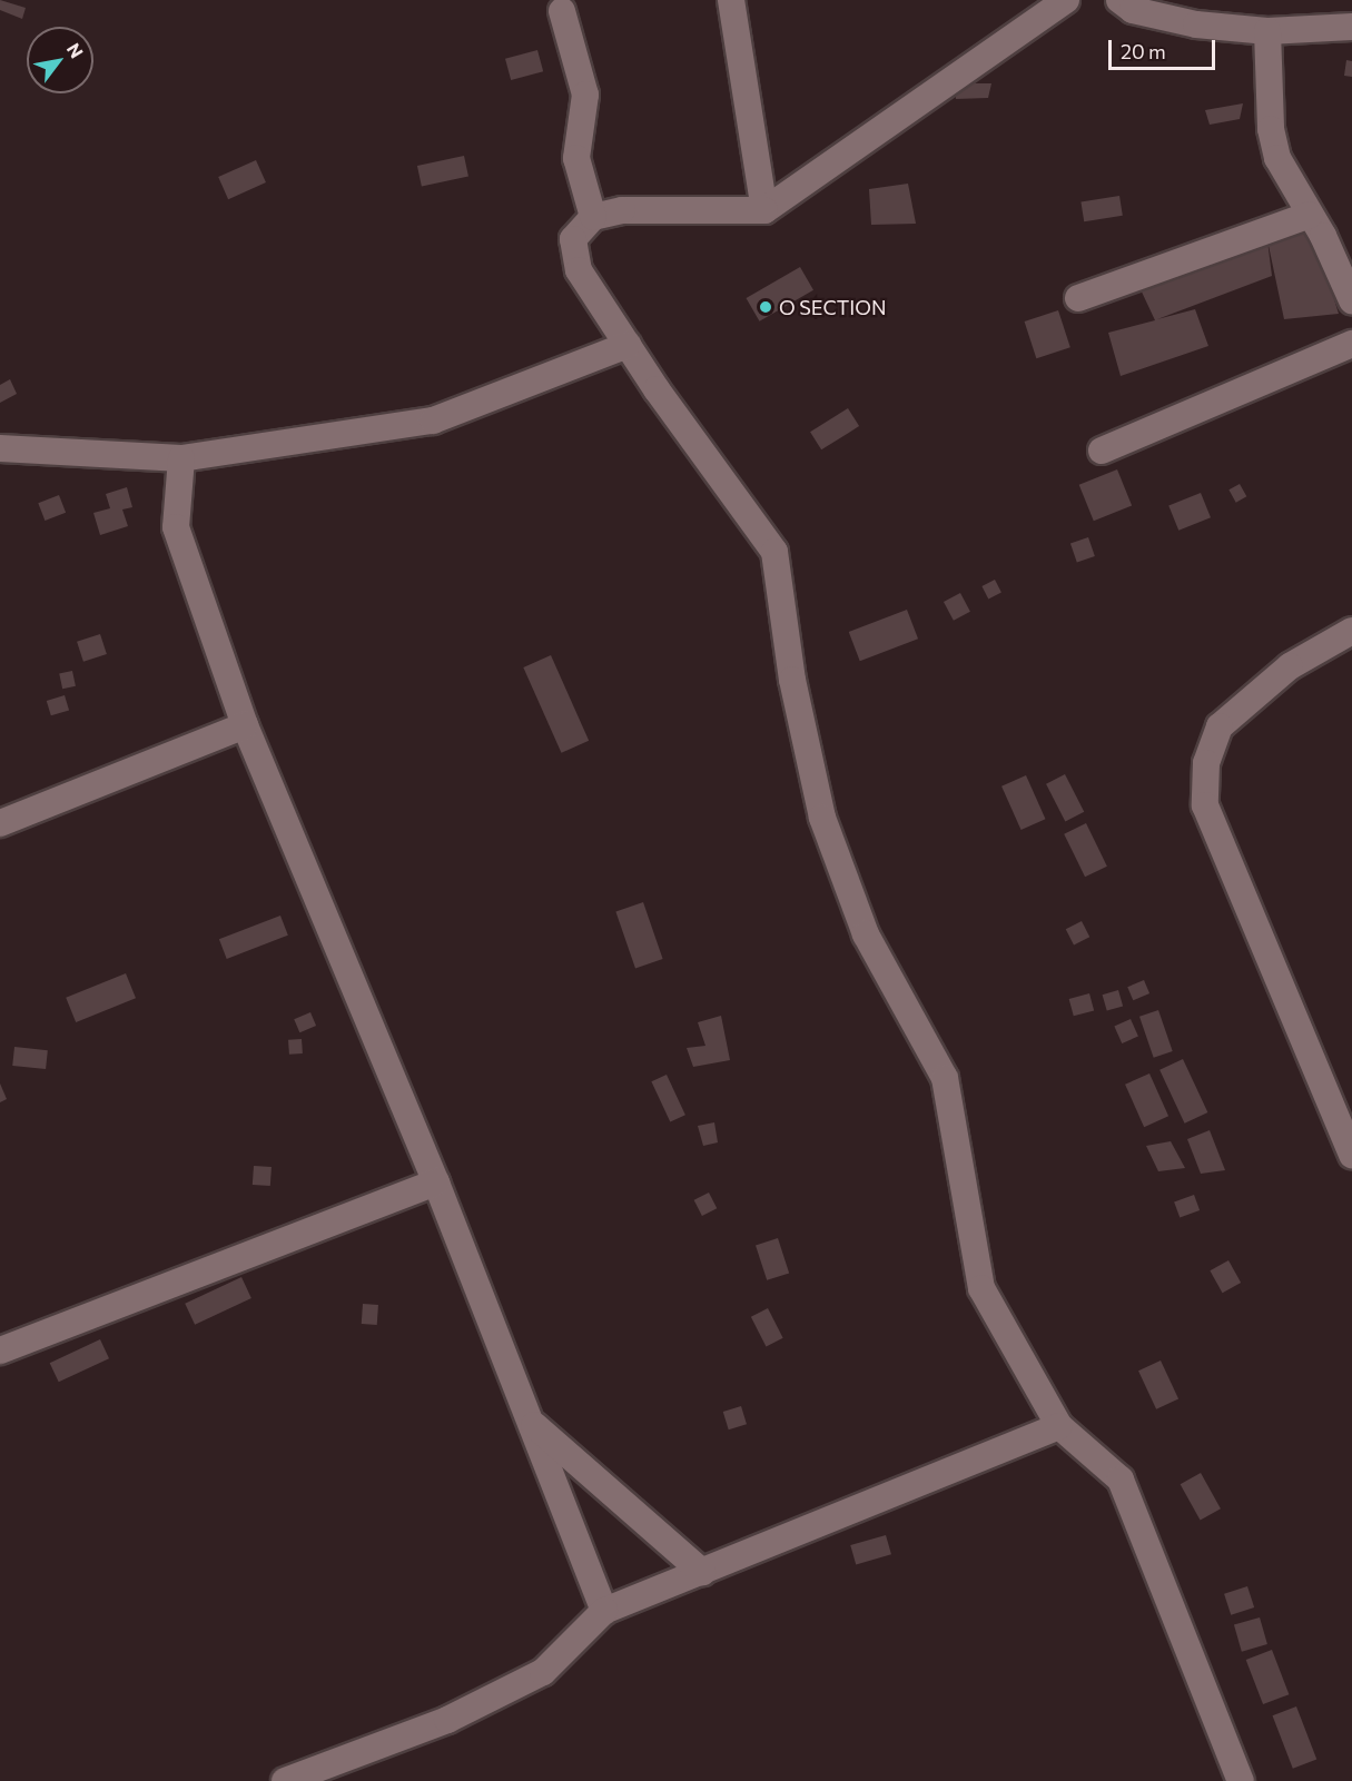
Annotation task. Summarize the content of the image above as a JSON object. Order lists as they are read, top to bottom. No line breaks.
{"places":["O SECTION"],"scale_bar":"20 m","north":"top right"}
